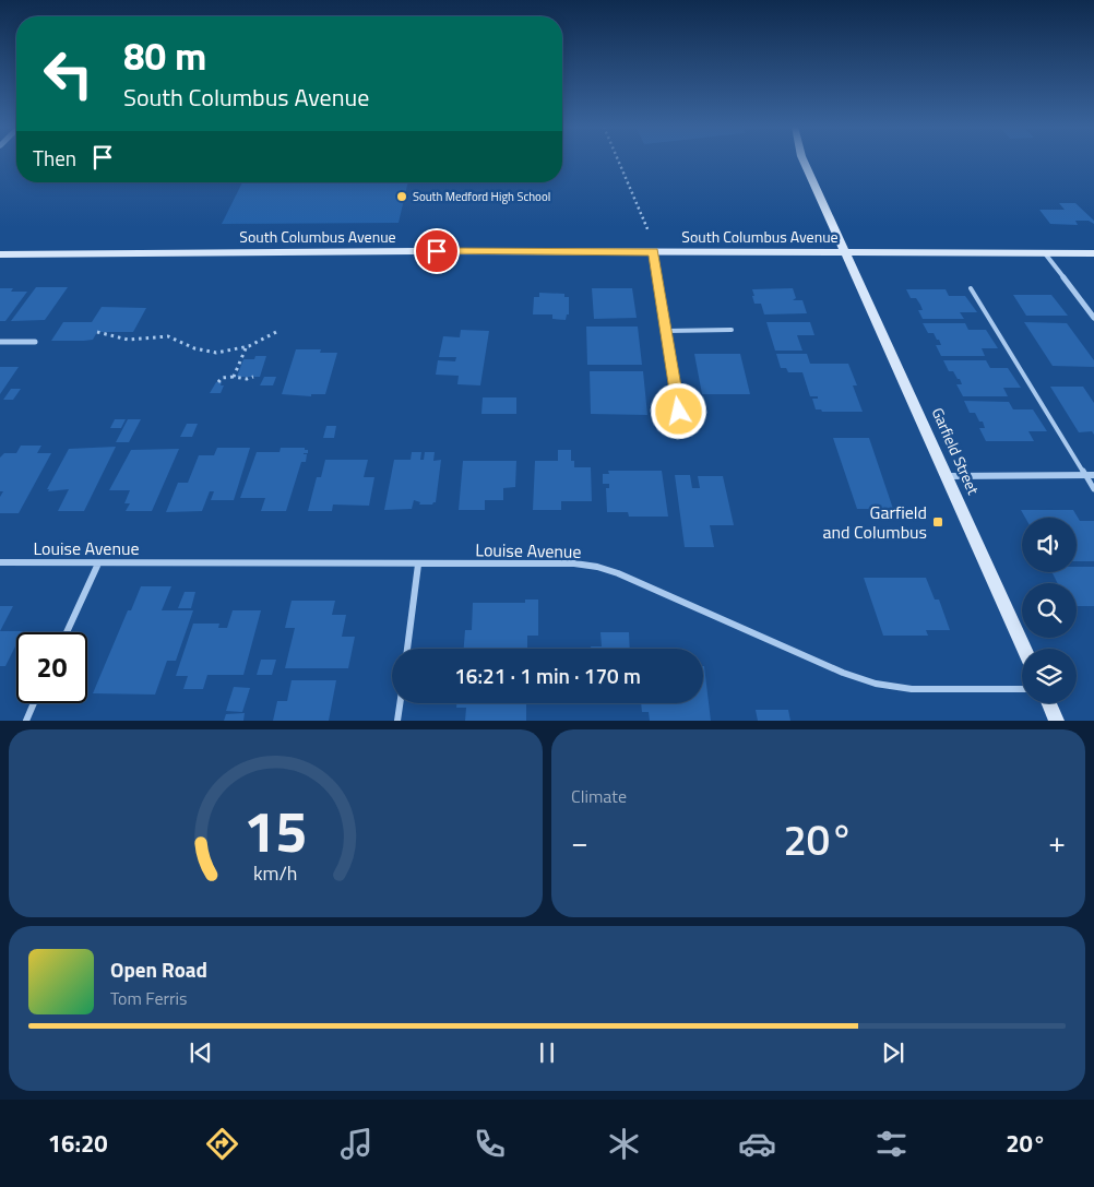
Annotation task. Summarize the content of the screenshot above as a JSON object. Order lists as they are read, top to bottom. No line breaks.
{"streets":{"main road":["South Columbus Avenue","Garfield Street"],"street":["Louise Avenue"]},"crossings":[["South Columbus Avenue","Garfield Street"]],"places":{"other":["South Medford High School"],"transit":["Garfield and Columbus"]},"page":{"turn":["80 m","South Columbus Avenue"],"then":"Then","limit":"20","trip":"16:21 · 1 min · 170 m","tile":"Climate","heat":["−","20°","+"],"song":["Open Road","Tom Ferris"],"tabs":["16:20","20°"],"gauge":["15","km/h"]}}
